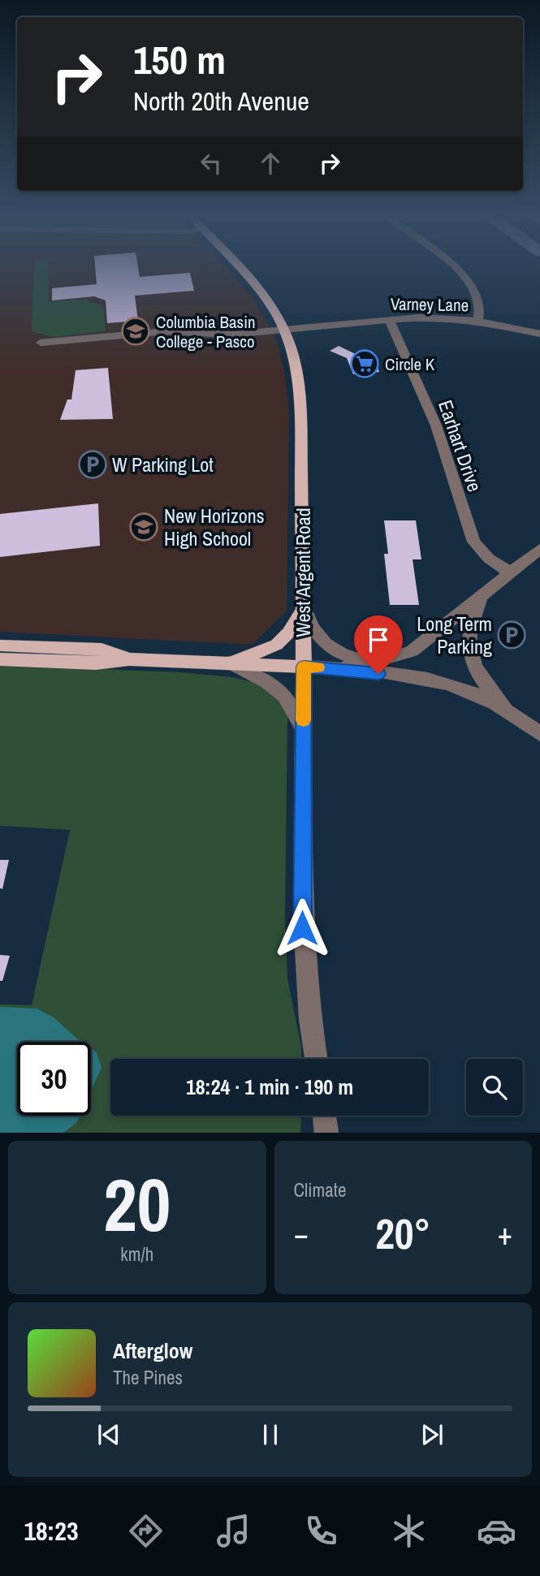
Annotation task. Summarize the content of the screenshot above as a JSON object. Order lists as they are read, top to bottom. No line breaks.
{"streets":{"main road":["West Argent Road"],"street":["Varney Lane","Earhart Drive"]},"crossings":[["Varney Lane","Earhart Drive"],["Varney Lane","West Argent Road"]],"places":{"school or university":["Columbia Basin College - Pasco","New Horizons High School"],"supermarket":["Circle K"],"parking":["W Parking Lot","Long Term Parking"]},"page":{"turn":["150 m","North 20th Avenue"],"limit":"30","trip":"18:24 · 1 min · 190 m","tile":[["20","km/h"],"Climate"],"heat":["−","20°","+"],"song":["Afterglow","The Pines"],"tabs":"18:23"}}
